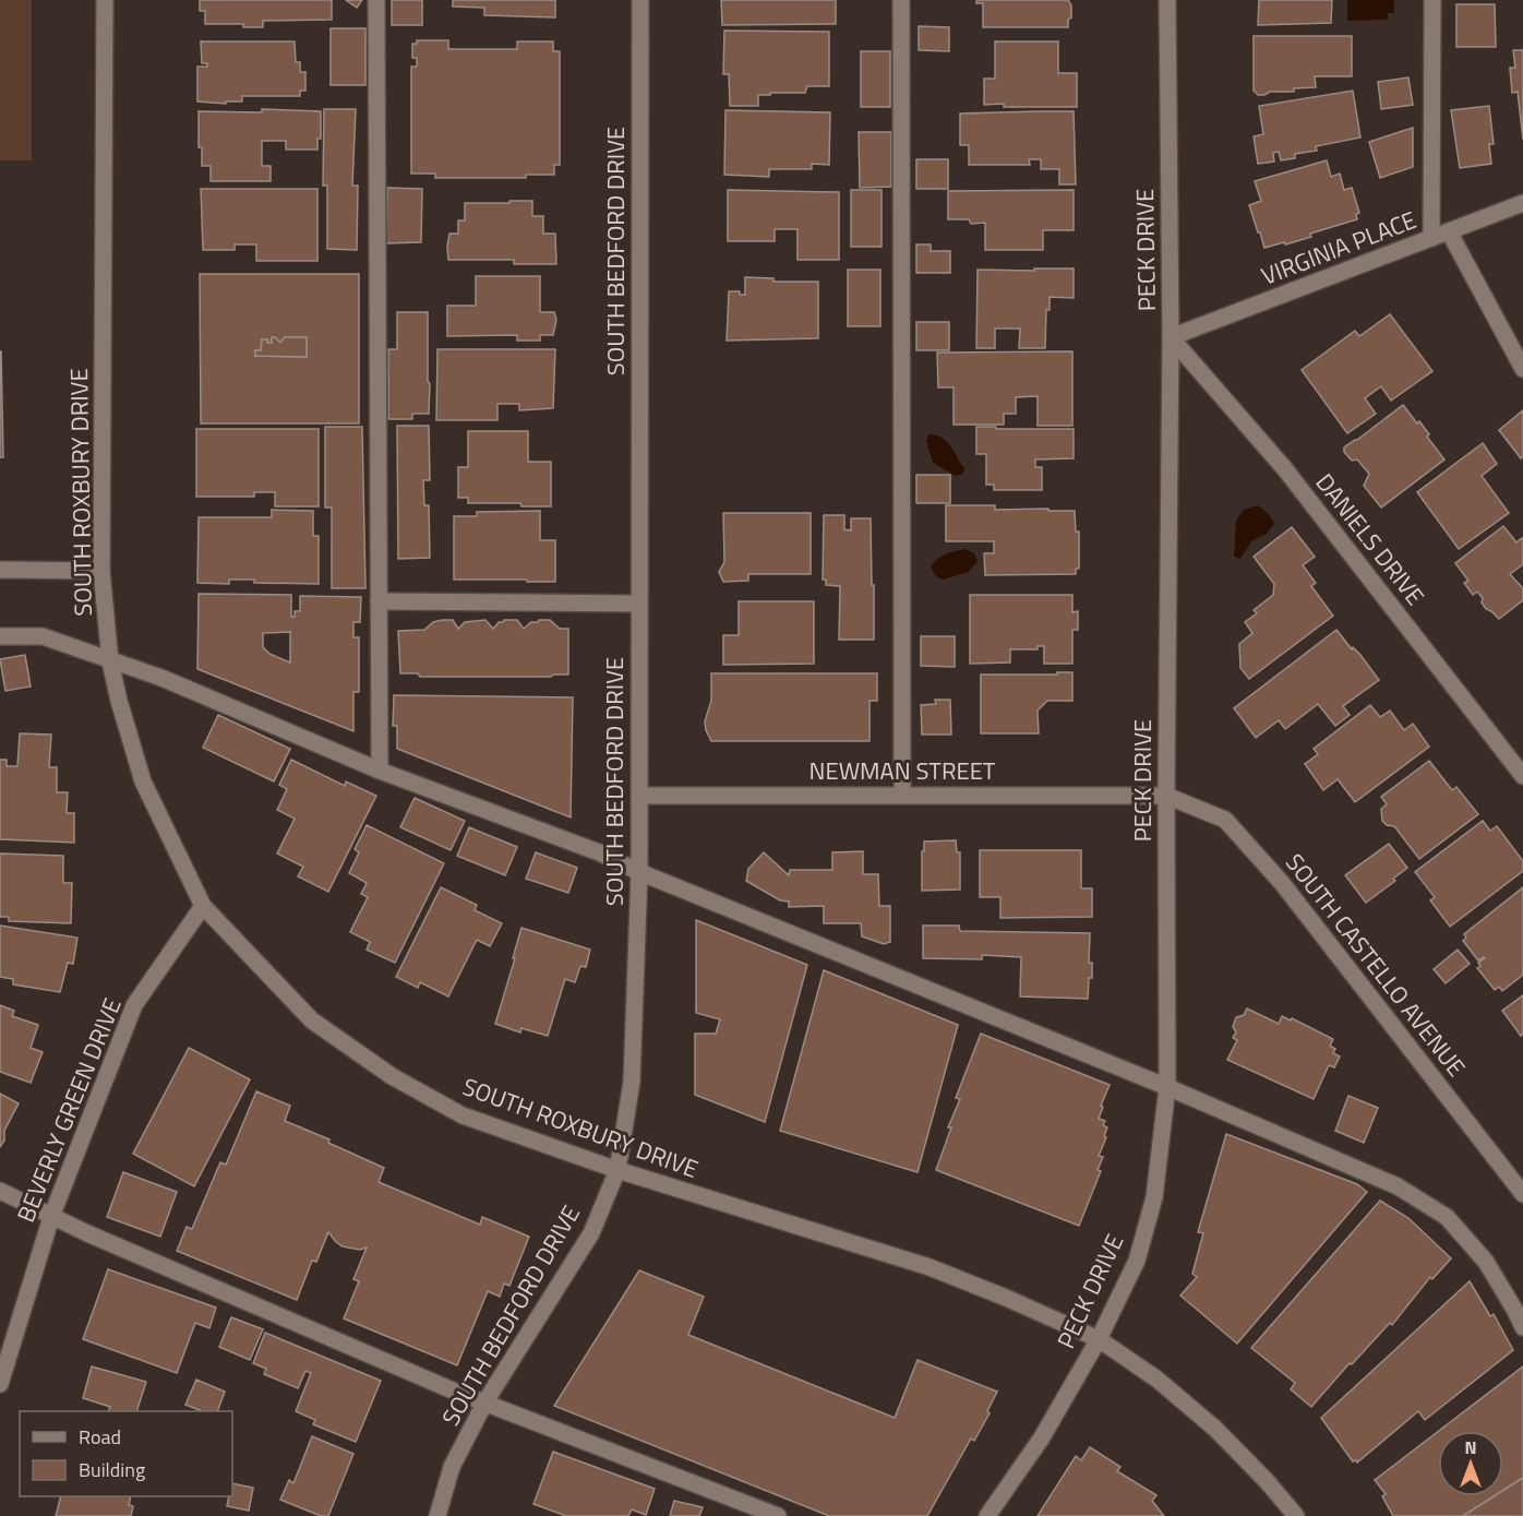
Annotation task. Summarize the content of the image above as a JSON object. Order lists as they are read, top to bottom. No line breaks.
{"streets":{"street":["VIRGINIA PLACE","PECK DRIVE","SOUTH BEDFORD DRIVE","SOUTH ROXBURY DRIVE","DANIELS DRIVE","NEWMAN STREET","SOUTH CASTELLO AVENUE","BEVERLY GREEN DRIVE"]},"crossings":[["VIRGINIA PLACE","PECK DRIVE"],["VIRGINIA PLACE","DANIELS DRIVE"],["PECK DRIVE","SOUTH ROXBURY DRIVE"],["PECK DRIVE","DANIELS DRIVE"],["PECK DRIVE","NEWMAN STREET"],["PECK DRIVE","SOUTH CASTELLO AVENUE"],["SOUTH BEDFORD DRIVE","SOUTH ROXBURY DRIVE"],["SOUTH BEDFORD DRIVE","NEWMAN STREET"],["SOUTH ROXBURY DRIVE","BEVERLY GREEN DRIVE"],["NEWMAN STREET","SOUTH CASTELLO AVENUE"]],"legend":["Road","Building"],"north":"top"}
